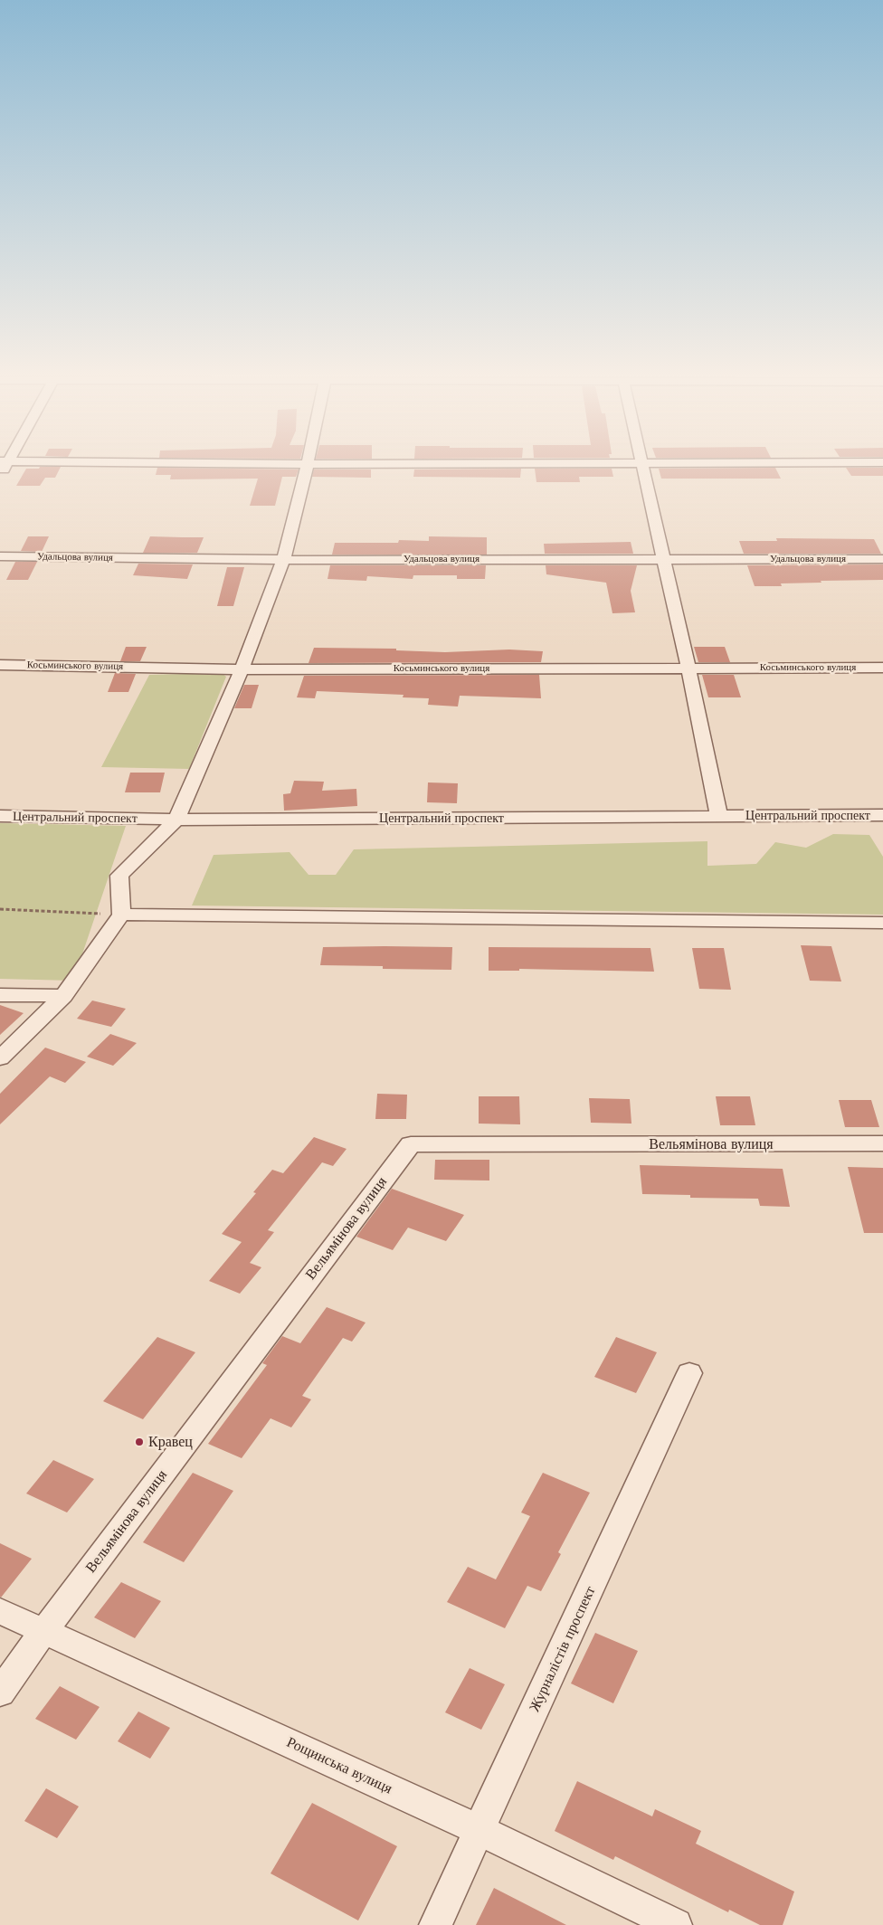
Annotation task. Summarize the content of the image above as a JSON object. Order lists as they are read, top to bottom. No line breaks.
{"streets":{"street":["Удальцова вулиця","Косьминського вулиця","Центральний проспект","Вельямінова вулиця","Журналістів проспект","Рощинська вулиця"]},"crossings":[["Вельямінова вулиця","Рощинська вулиця"],["Журналістів проспект","Рощинська вулиця"]],"places":["Кравец"]}
